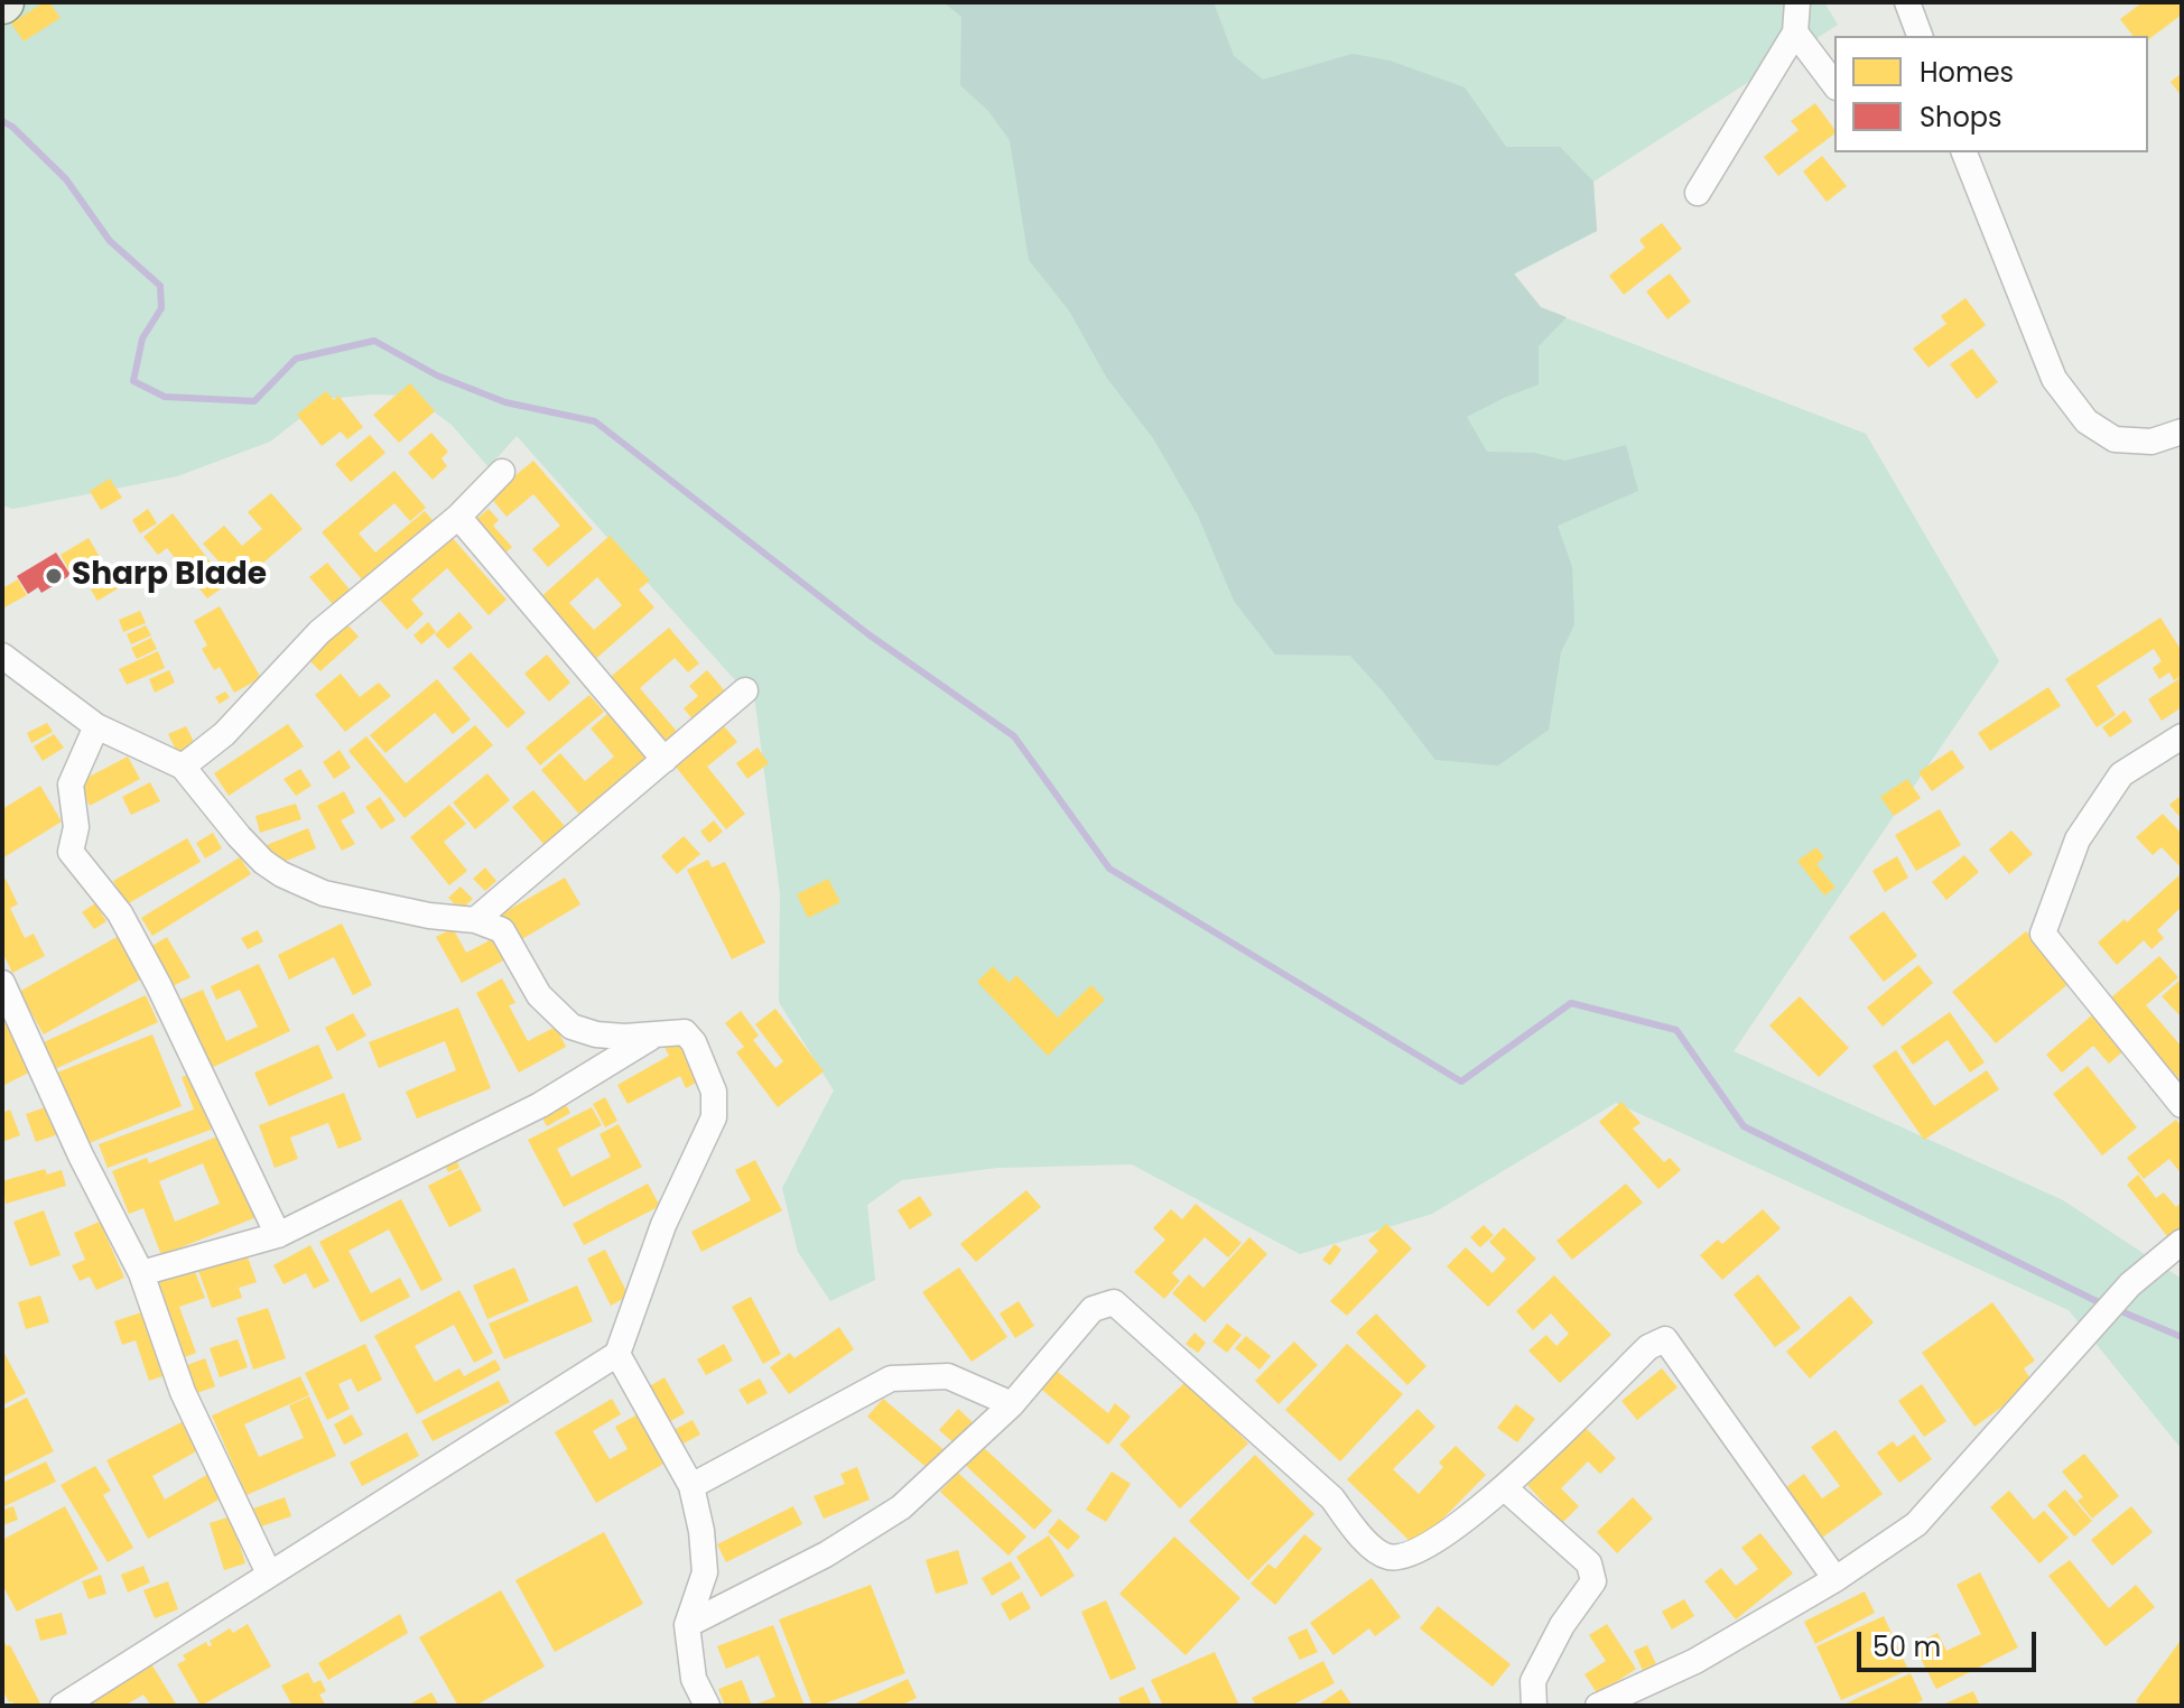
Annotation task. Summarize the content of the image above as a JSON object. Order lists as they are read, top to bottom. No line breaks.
{"places":["Sharp Blade"],"legend":["Homes","Shops"],"scale_bar":"50 m"}
